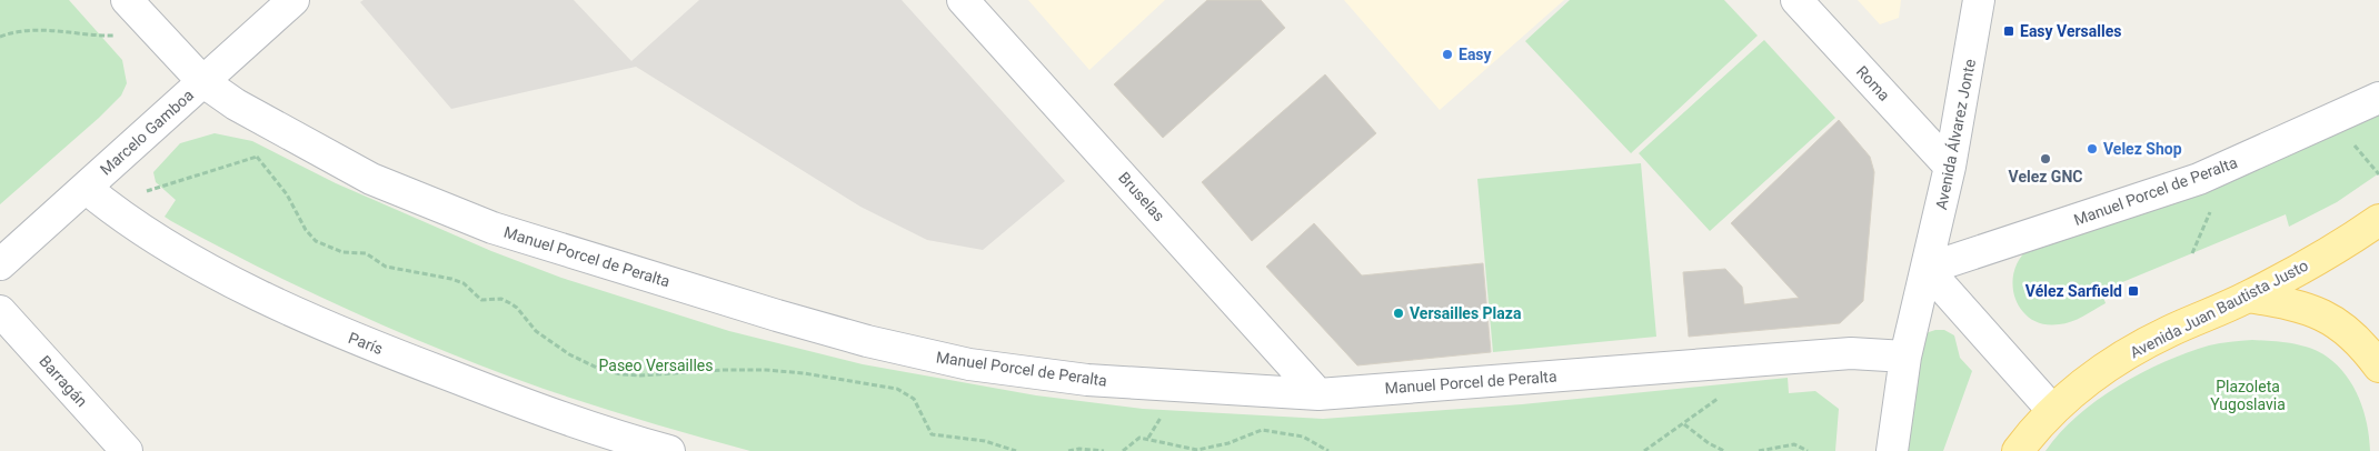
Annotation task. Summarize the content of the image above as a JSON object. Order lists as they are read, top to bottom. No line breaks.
{"streets":{"main road":["Avenida Juan Bautista Justo"],"street":["Roma","Marcelo Gamboa","Avenida Álvarez Jonte","Manuel Porcel de Peralta","Bruselas","París","Barragán"]},"crossings":[["Roma","Avenida Álvarez Jonte"],["Marcelo Gamboa","Manuel Porcel de Peralta"],["Marcelo Gamboa","París"],["Avenida Álvarez Jonte","Manuel Porcel de Peralta"],["Manuel Porcel de Peralta","Bruselas"]],"parks":["Paseo Versailles","Plazoleta Yugoslavia"],"places":{"transit":["Easy Versalles","Vélez Sarfield"],"other":["Easy","Velez Shop","Velez GNC","Versailles Plaza"]}}
